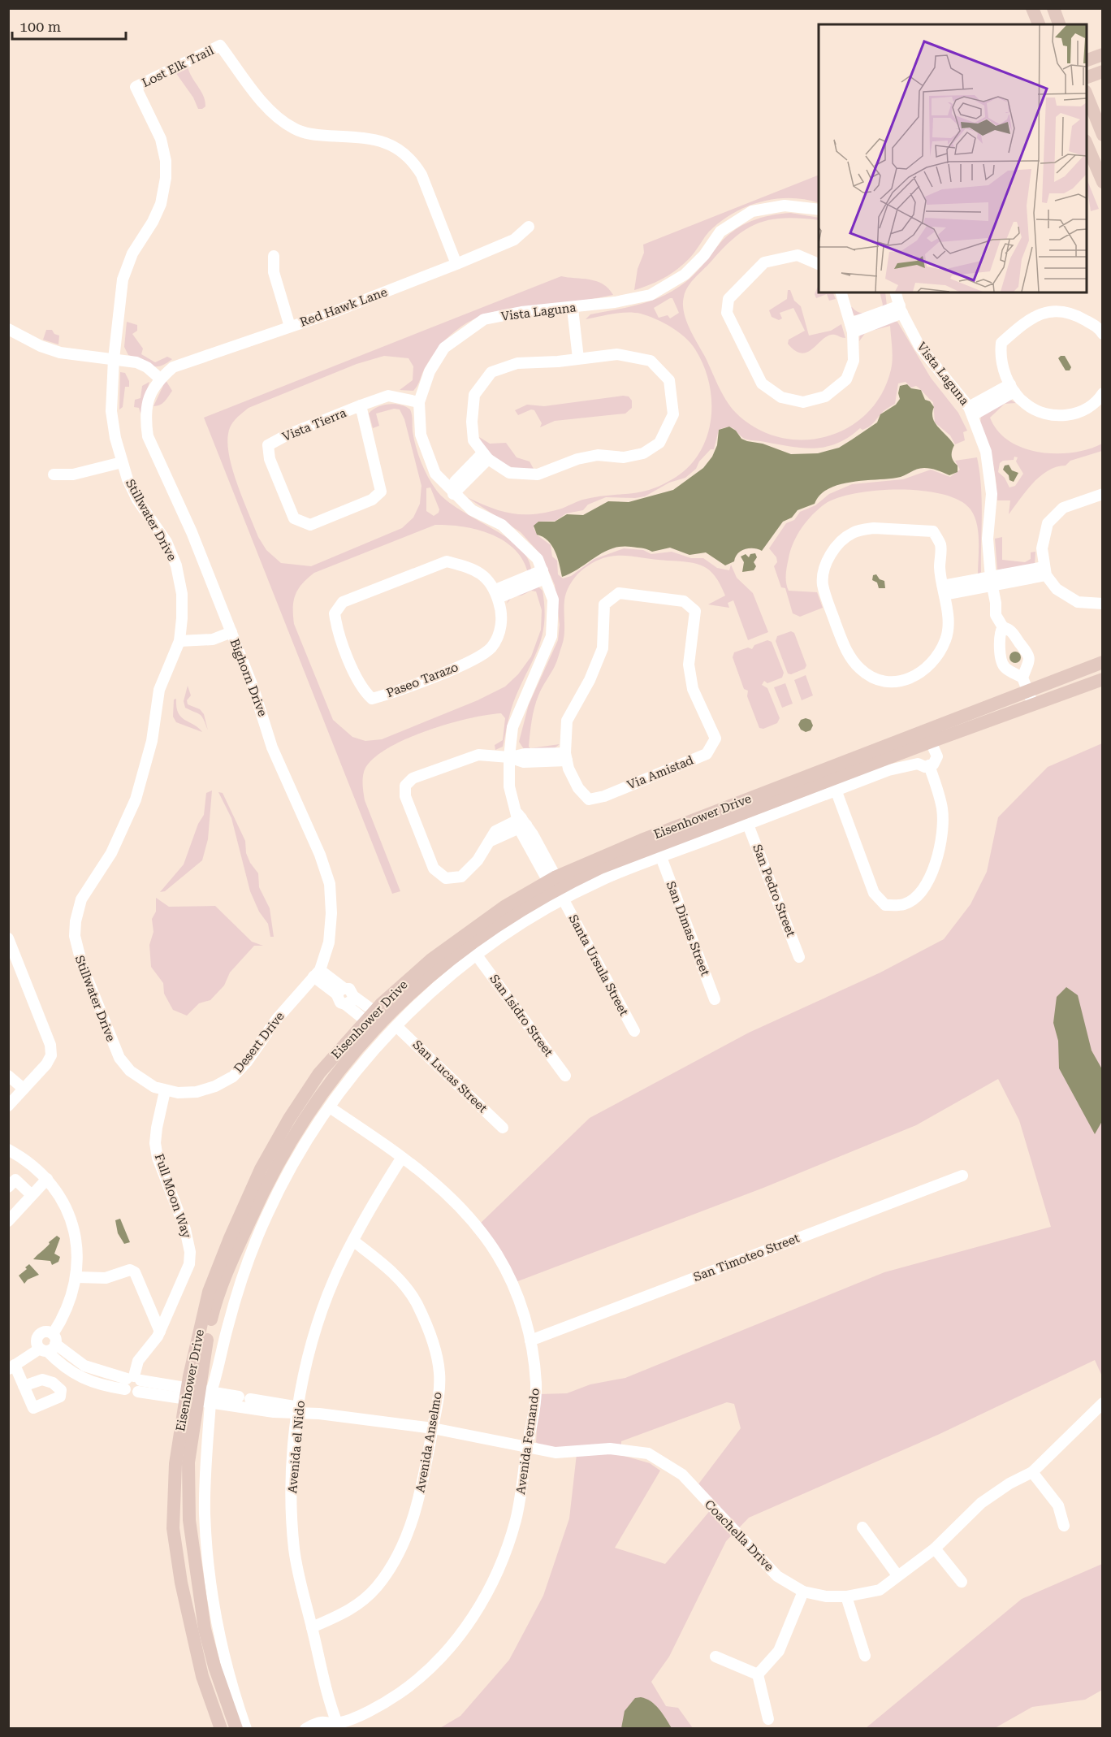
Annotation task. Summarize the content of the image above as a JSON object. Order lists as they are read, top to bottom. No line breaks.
{"streets":{"main road":["Eisenhower Drive"],"street":["Lost Elk Trail","Red Hawk Lane","Vista Laguna","Vista Tierra","Stillwater Drive","Bighorn Drive","Paseo Tarazo","Via Amistad","San Pedro Street","San Dimas Street","Santa Ursula Street","San Isidro Street","Desert Drive","San Lucas Street","Full Moon Way","San Timoteo Street","Avenida Fernando","Avenida Anselmo","Avenida el Nido","Coachella Drive"]},"crossings":[["Lost Elk Trail","Red Hawk Lane"],["Lost Elk Trail","Stillwater Drive"],["Red Hawk Lane","Bighorn Drive"],["Vista Laguna","Vista Tierra"],["Vista Laguna","Eisenhower Drive"],["Vista Laguna","Santa Ursula Street"],["Stillwater Drive","Desert Drive"],["Stillwater Drive","Full Moon Way"],["Bighorn Drive","Desert Drive"],["Eisenhower Drive","San Pedro Street"],["Eisenhower Drive","San Dimas Street"],["Eisenhower Drive","Santa Ursula Street"],["Eisenhower Drive","San Isidro Street"],["Eisenhower Drive","San Lucas Street"],["Eisenhower Drive","Avenida Fernando"],["Eisenhower Drive","Coachella Drive"],["Desert Drive","Full Moon Way"],["Full Moon Way","Coachella Drive"],["San Timoteo Street","Avenida Fernando"],["Avenida Fernando","Avenida el Nido"],["Avenida Fernando","Coachella Drive"],["Avenida Anselmo","Avenida el Nido"],["Avenida Anselmo","Coachella Drive"],["Avenida el Nido","Coachella Drive"]],"scale_bar":"100 m"}
